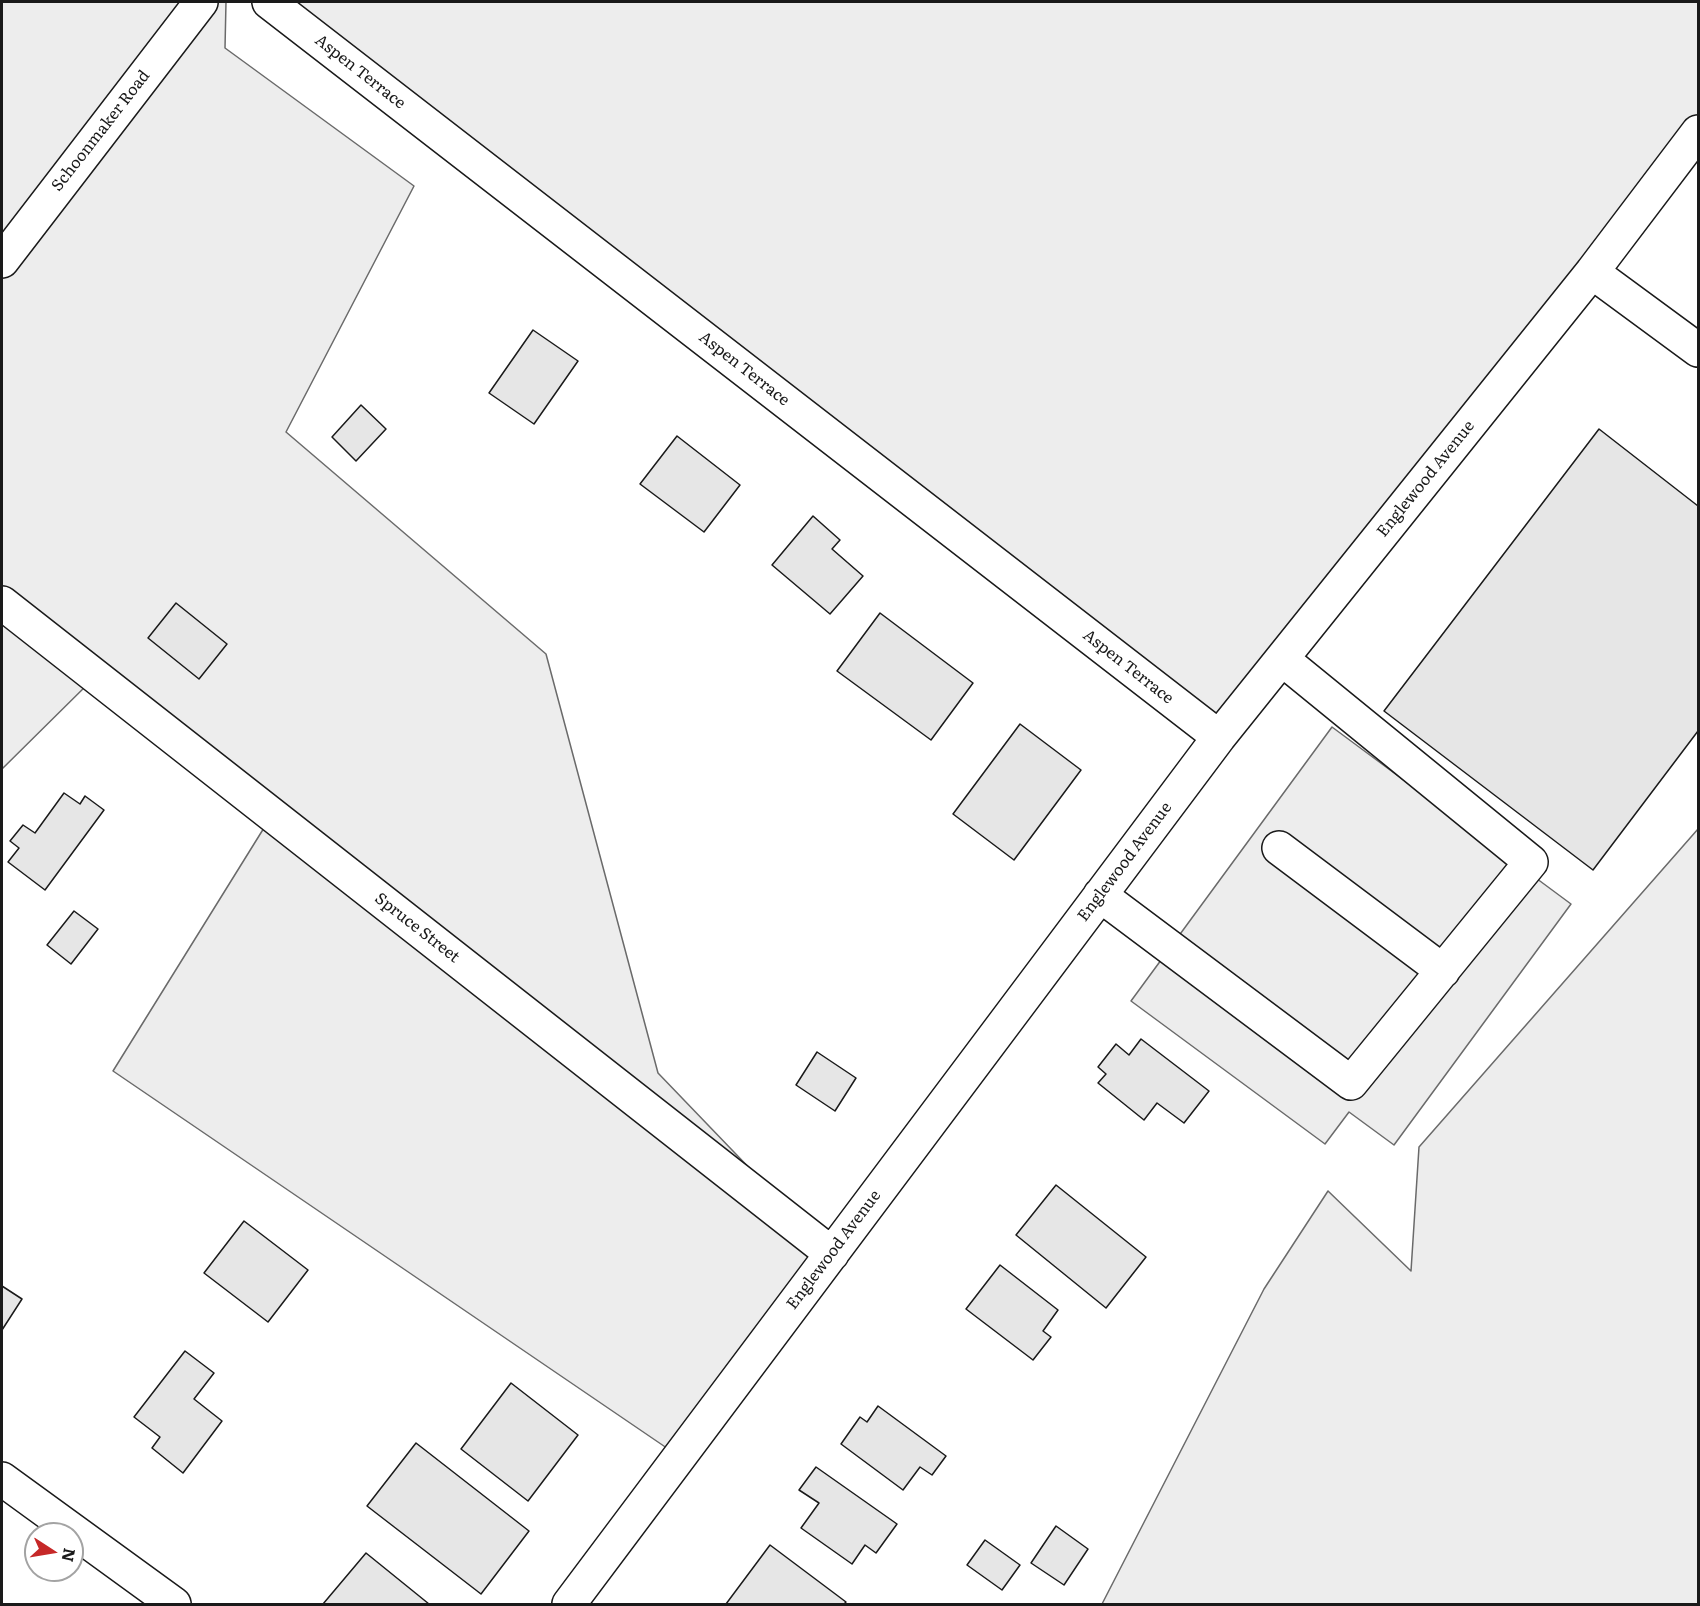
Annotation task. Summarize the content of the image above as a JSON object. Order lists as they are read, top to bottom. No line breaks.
{"streets":{"street":["Aspen Terrace","Schoonmaker Road","Englewood Avenue","Spruce Street"]},"crossings":[["Aspen Terrace","Englewood Avenue"],["Englewood Avenue","Spruce Street"]],"north":"right"}
